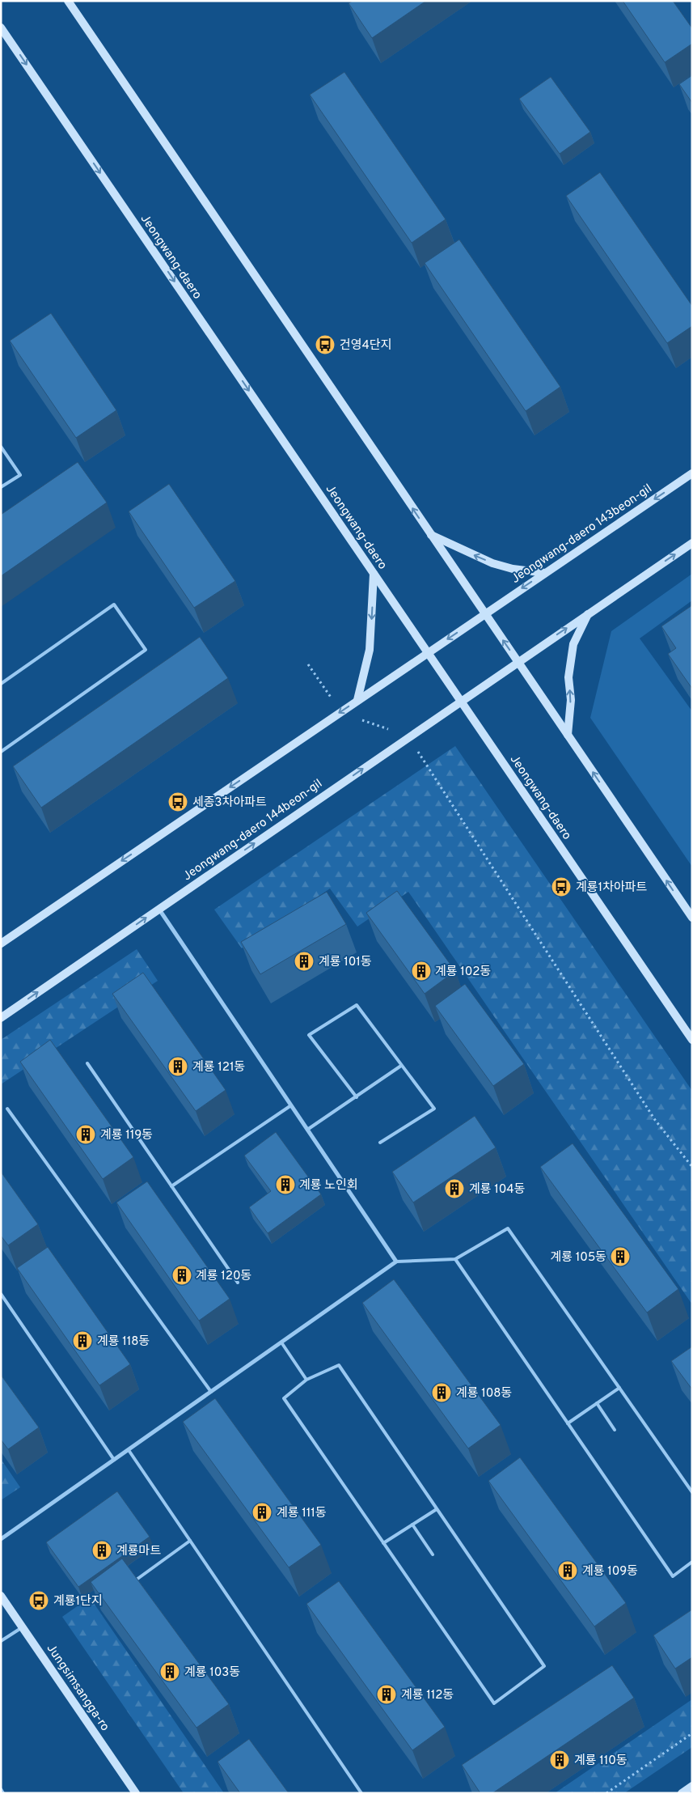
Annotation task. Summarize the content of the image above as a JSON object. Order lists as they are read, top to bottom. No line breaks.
{"streets":{"street":["Jeongwang-daero","Jeongwang-daero 143beon-gil","Jeongwang-daero 144beon-gil","Jungsimsangga-ro"]},"crossings":[["Jeongwang-daero","Jeongwang-daero 144beon-gil"]],"places":{"bus stop":["건영4단지","세종3차아파트","계룡1차아파트","계룡1단지"],"building":["계룡 101동","계룡 102동","계룡 121동","계룡 119동","계룡 노인회","계룡 104동","계룡 105동","계룡 120동","계룡 118동","계룡 108동","계룡 111동","계룡마트","계룡 109동","계룡 103동","계룡 112동","계룡 110동"]}}
